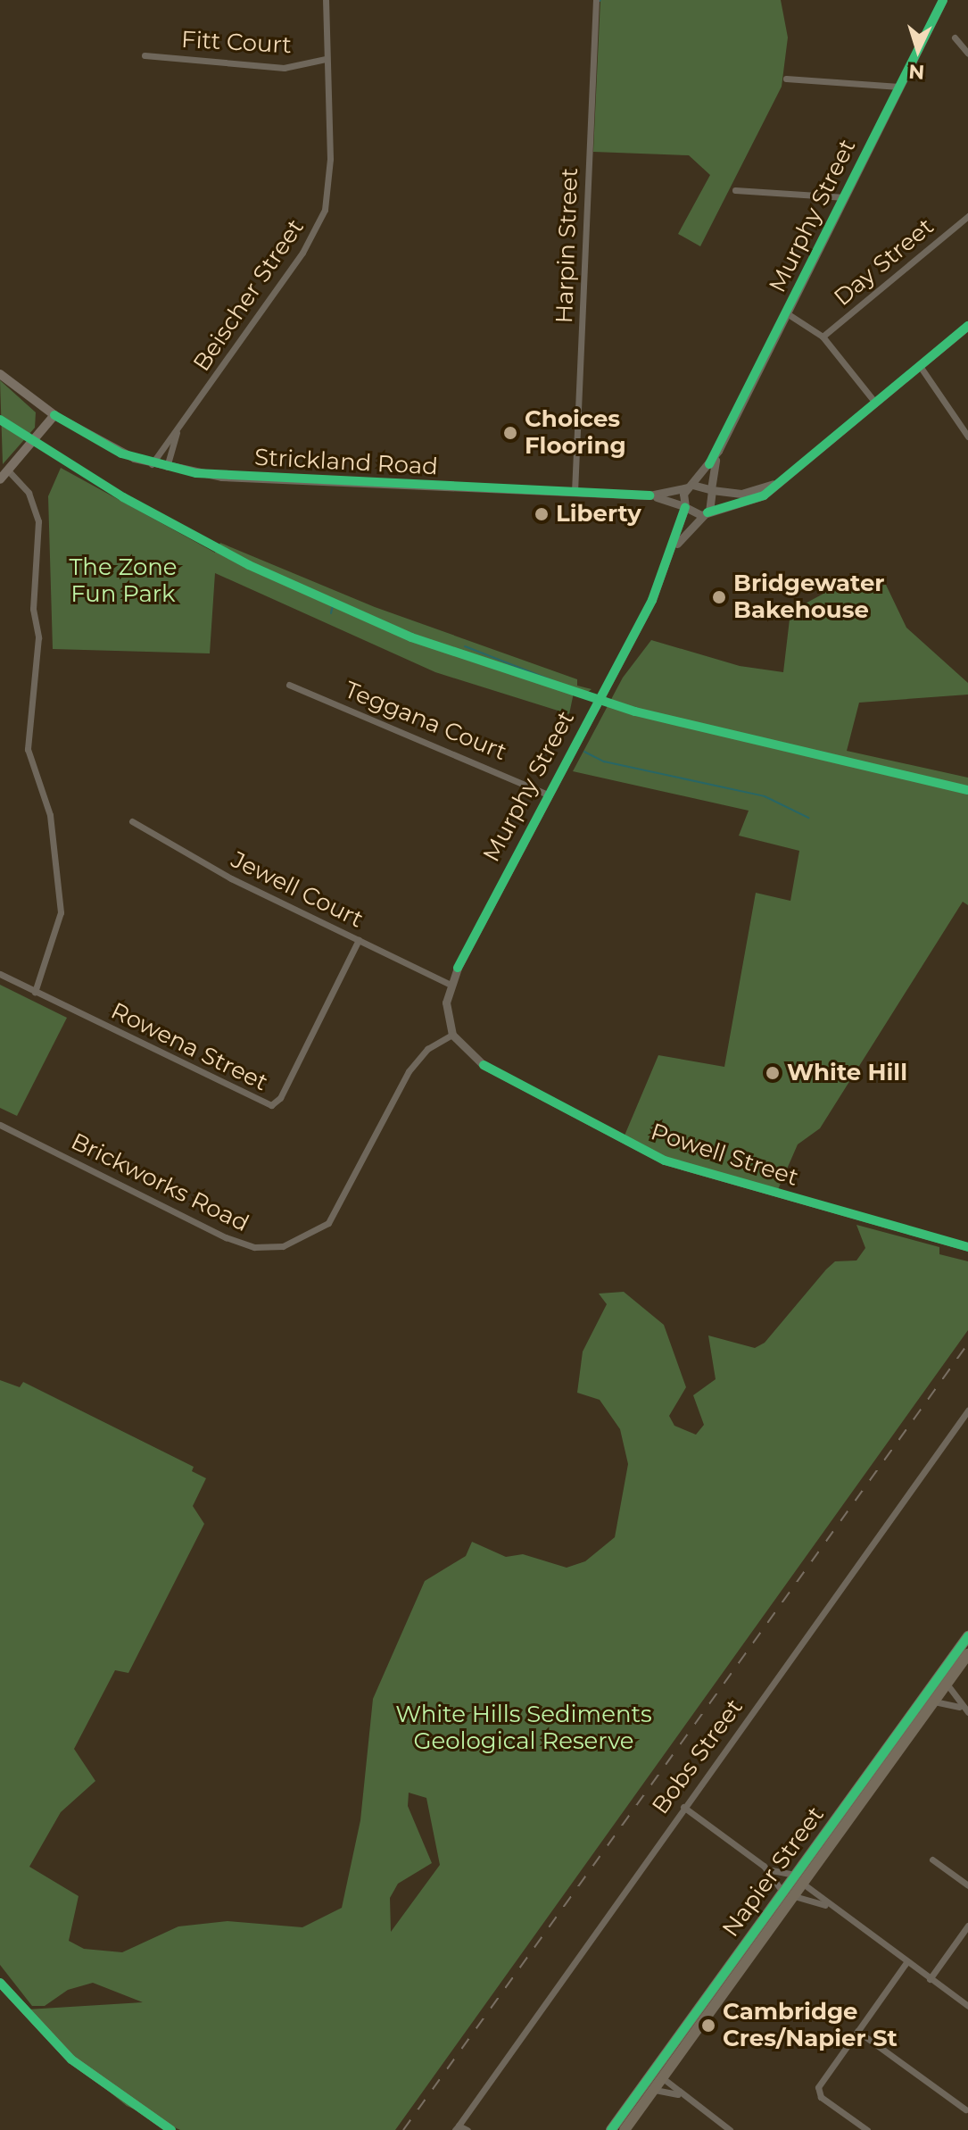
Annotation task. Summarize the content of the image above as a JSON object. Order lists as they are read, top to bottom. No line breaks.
{"streets":{"highway":["Napier Street"],"main road":["Strickland Road"],"street":["Fitt Court","Murphy Street","Harpin Street","Day Street","Beischer Street","Teggana Court","Jewell Court","Rowena Street","Powell Street","Brickworks Road","Bobs Street"]},"crossings":[["Fitt Court","Beischer Street"],["Murphy Street","Strickland Road"],["Murphy Street","Teggana Court"],["Murphy Street","Jewell Court"],["Murphy Street","Powell Street"],["Murphy Street","Brickworks Road"],["Harpin Street","Strickland Road"],["Beischer Street","Strickland Road"],["Jewell Court","Rowena Street"],["Powell Street","Brickworks Road"]],"parks":["The Zone Fun Park","White Hills Sediments Geological Reserve"],"places":["Choices Flooring","Liberty","Bridgewater Bakehouse","White Hill","Cambridge Cres/Napier St"],"north":"bottom"}
